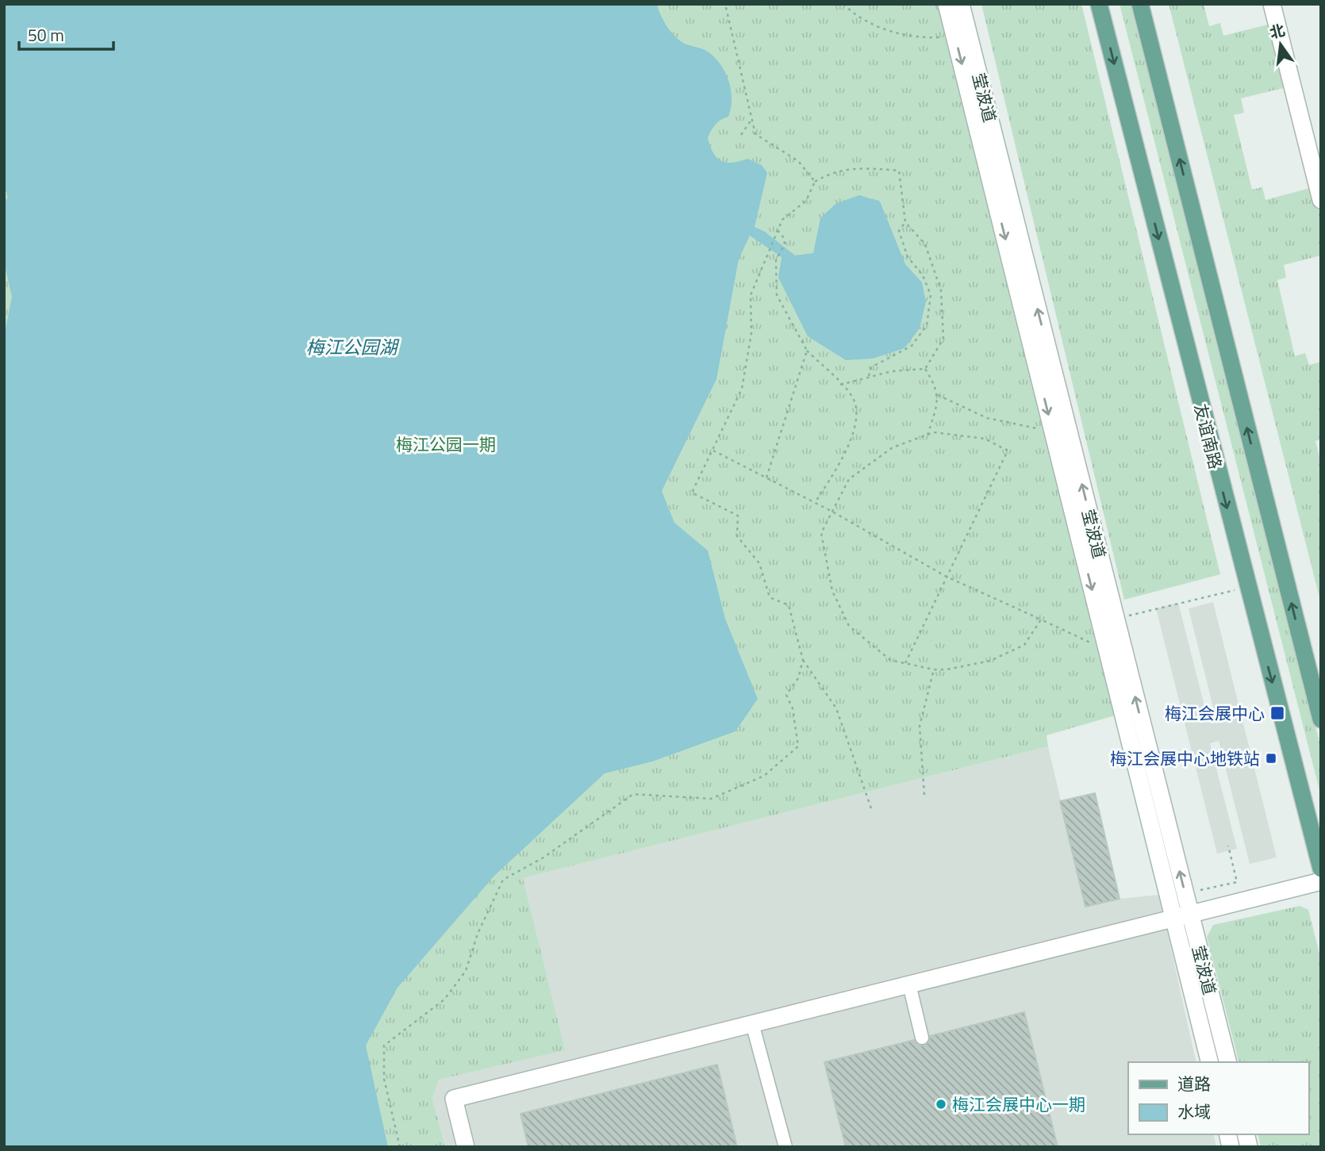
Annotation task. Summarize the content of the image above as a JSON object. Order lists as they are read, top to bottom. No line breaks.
{"streets":{"main road":["友谊南路"],"street":["莹波道"]},"water":["梅江公园湖"],"parks":["梅江公园一期"],"places":{"transit":["梅江会展中心","梅江会展中心地铁站"],"other":["梅江会展中心一期"]},"legend":["道路","水域"],"scale_bar":"50 m","north":"top"}
